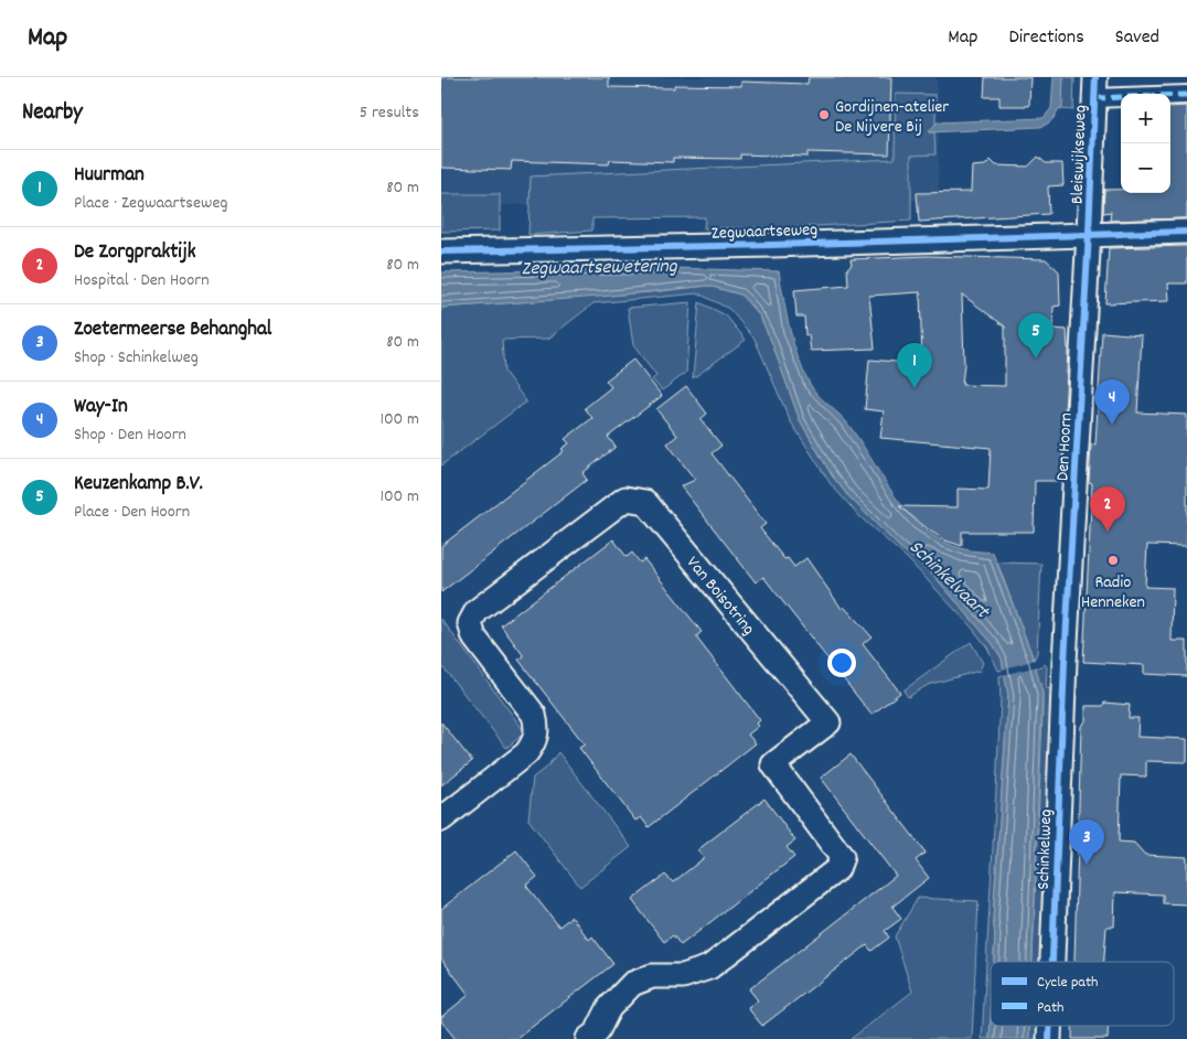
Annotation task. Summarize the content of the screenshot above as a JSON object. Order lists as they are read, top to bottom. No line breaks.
{"streets":{"street":["Bleiswijkseweg","Zegwaartseweg","Den Hoorn","Van Boisotring","Schinkelweg"]},"crossings":[["Bleiswijkseweg","Zegwaartseweg"],["Bleiswijkseweg","Den Hoorn"],["Zegwaartseweg","Den Hoorn"],["Den Hoorn","Schinkelweg"]],"water":["Zegwaartsewetering","Schinkelvaart"],"places":["Gordijnen-atelier De Nijvere Bij","Radio Henneken"],"legend":["Cycle path","Path"],"page":{"header":"Map","nav":["Map","Directions","Saved"],"heading":["Nearby","5 results"],"map_buttons":["+","−"],"list":[{"mark":"1","name":"Huurman","note":"Place · Zegwaartseweg","value":"80 m"},{"mark":"2","name":"De Zorgpraktijk","note":"Hospital · Den Hoorn","value":"80 m"},{"mark":"3","name":"Zoetermeerse Behanghal","note":"Shop · Schinkelweg","value":"80 m"},{"mark":"4","name":"Way-In","note":"Shop · Den Hoorn","value":"100 m"},{"mark":"5","name":"Keuzenkamp B.V.","note":"Place · Den Hoorn","value":"100 m"}],"pins":["5","1","4","2","3"]}}
